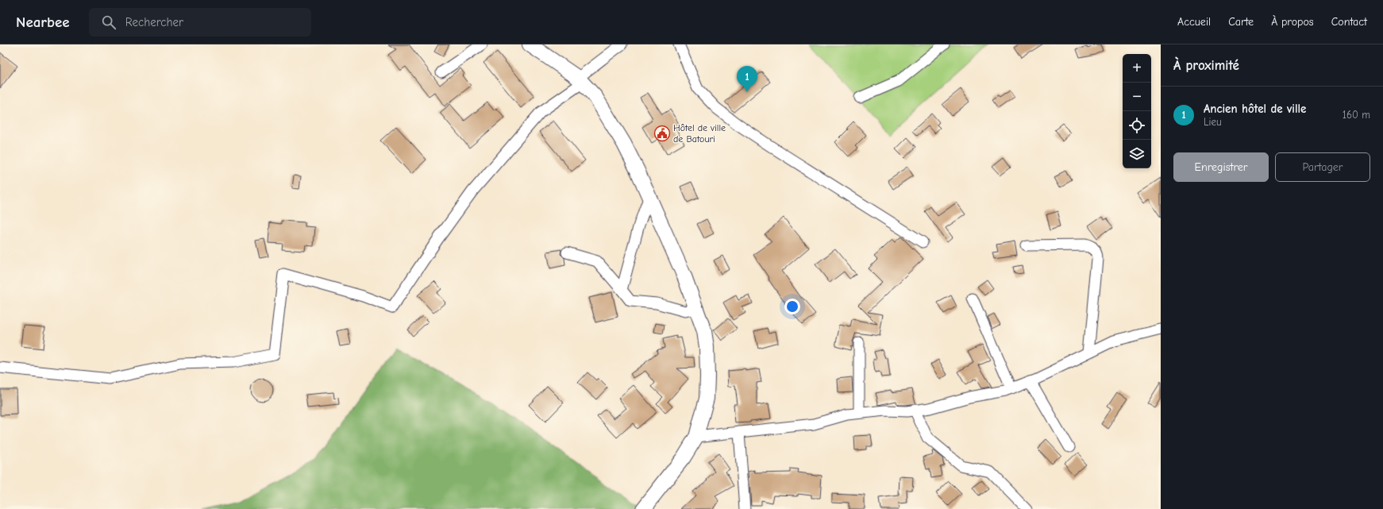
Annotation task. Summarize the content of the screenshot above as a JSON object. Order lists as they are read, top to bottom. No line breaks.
{"places":{"public building":["Hôtel de ville de Batouri"]},"page":{"header":"Nearbee","search":"Rechercher","nav":["Accueil","Carte","À propos","Contact"],"heading":"À proximité","map_buttons":["+","−"],"pins":"1","list":[{"mark":"1","name":"Ancien hôtel de ville","note":"Lieu","value":"160 m"}],"buttons":["Enregistrer","Partager"]}}
